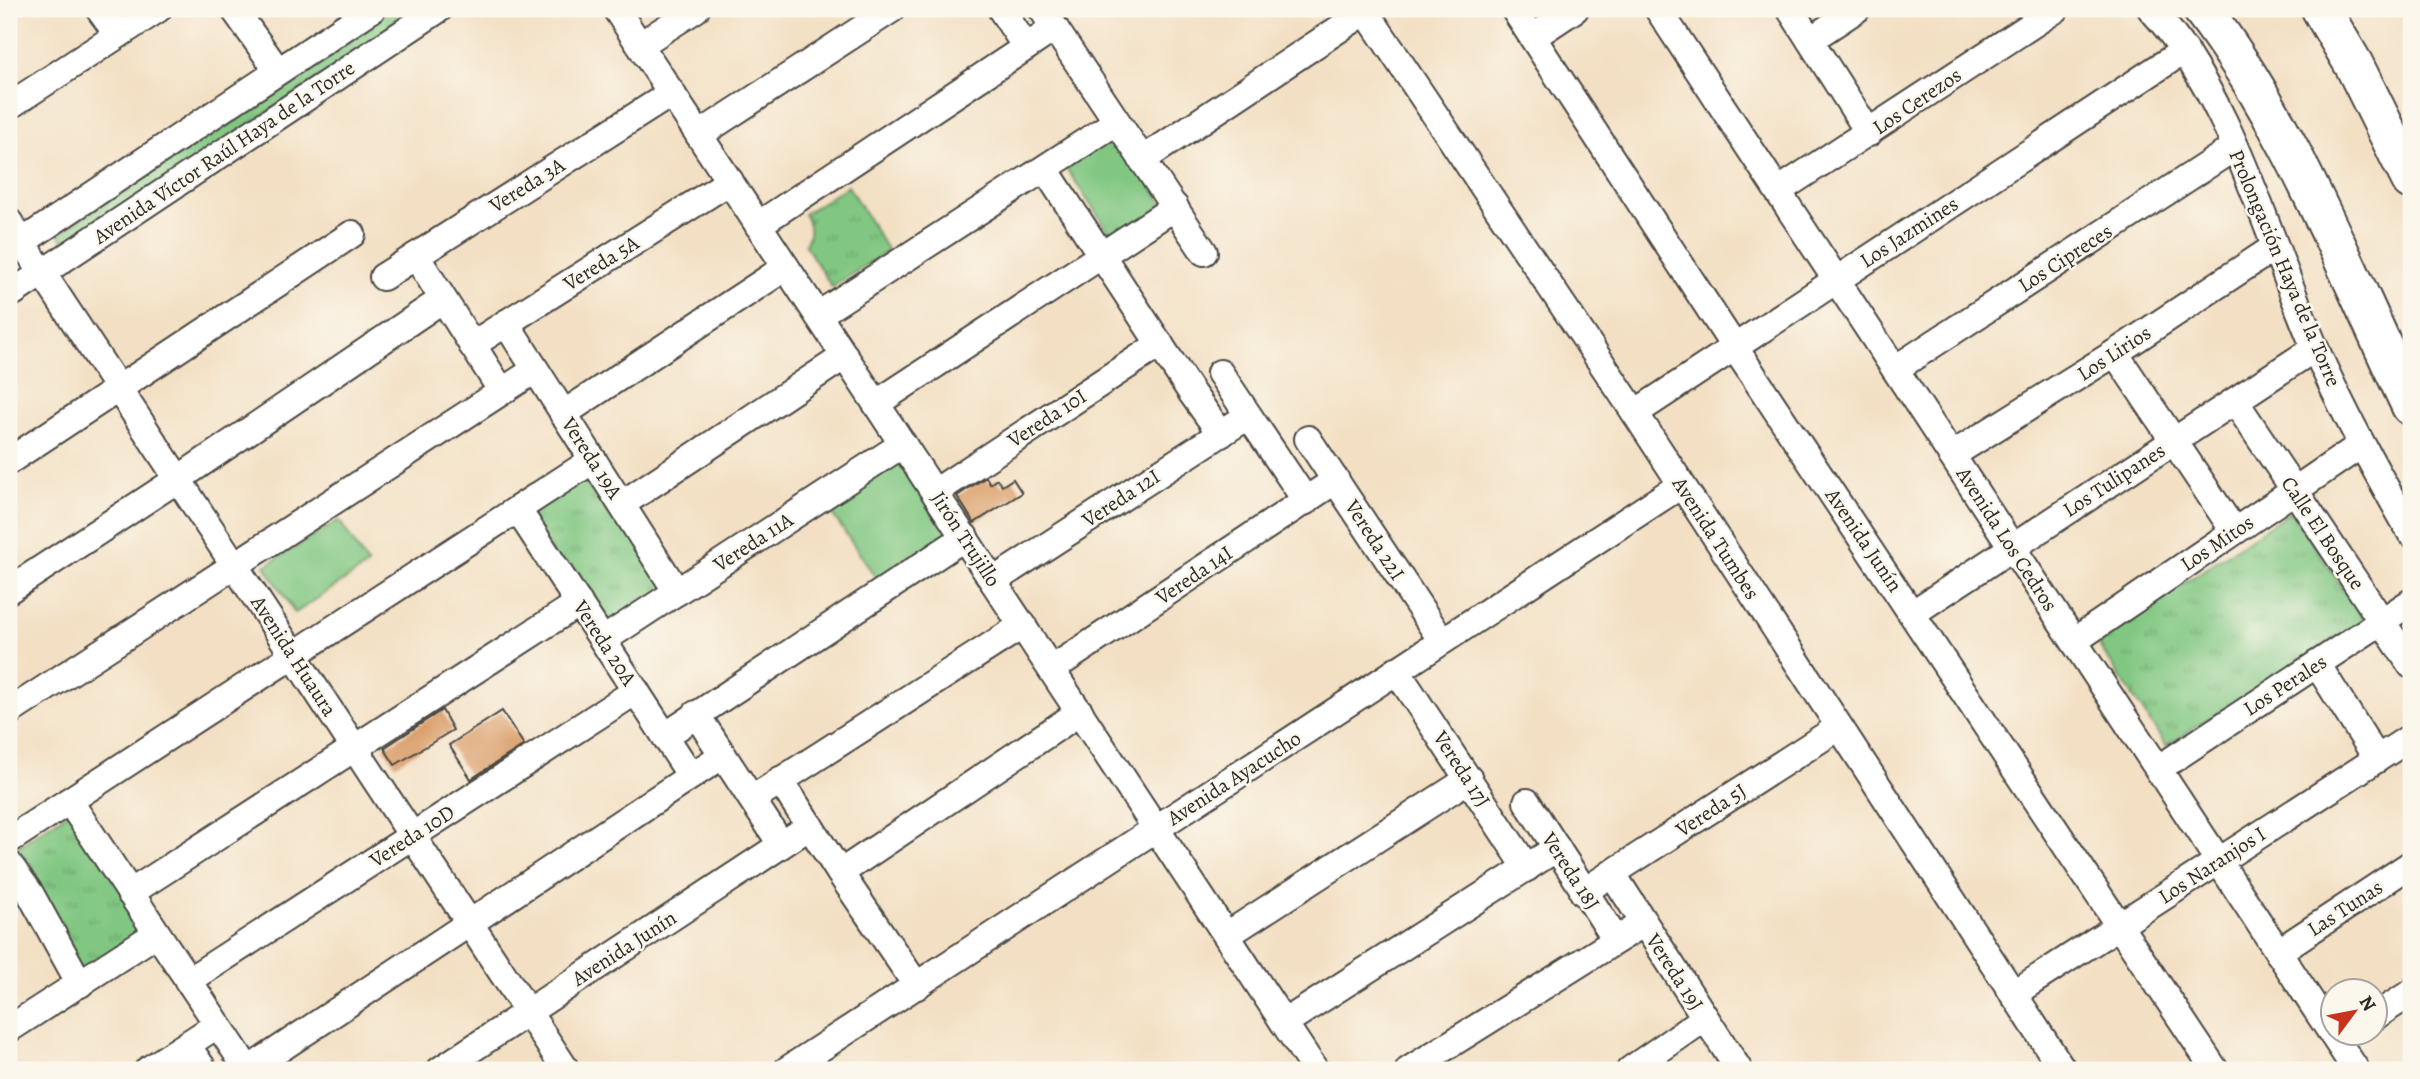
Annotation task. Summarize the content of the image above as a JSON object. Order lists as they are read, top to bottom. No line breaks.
{"streets":{"street":["Los Cerezos","Avenida Víctor Raúl Haya de la Torre","Vereda 3A","Los Jazmines","Los Cipreces","Vereda 5A","Prolongación Haya de la Torre","Los Lirios","Vereda 10I","Vereda 19A","Los Tulipanes","Vereda 12I","Calle El Bosque","Avenida Tumbes","Jirón Trujillo","Avenida Los Cedros","Vereda 22I","Avenida Junín","Vereda 11A","Los Mitos","Vereda 14I","Vereda 20A","Avenida Huaura","Los Perales","Vereda 17J","Avenida Ayacucho","Vereda 5J","Vereda 10D","Los Naranjos I","Vereda 18J","Las Tunas","Vereda 19J"]},"crossings":[["Los Cerezos","Avenida Los Cedros"],["Avenida Víctor Raúl Haya de la Torre","Avenida Huaura"],["Vereda 3A","Jirón Trujillo"],["Los Jazmines","Prolongación Haya de la Torre"],["Los Jazmines","Avenida Tumbes"],["Los Jazmines","Avenida Los Cedros"],["Los Jazmines","Avenida Junín"],["Los Cipreces","Prolongación Haya de la Torre"],["Los Cipreces","Avenida Los Cedros"],["Vereda 5A","Vereda 19A"],["Vereda 5A","Jirón Trujillo"],["Prolongación Haya de la Torre","Los Lirios"],["Prolongación Haya de la Torre","Los Tulipanes"],["Prolongación Haya de la Torre","Los Mitos"],["Los Lirios","Avenida Los Cedros"],["Vereda 10I","Jirón Trujillo"],["Vereda 19A","Vereda 11A"],["Los Tulipanes","Calle El Bosque"],["Los Tulipanes","Avenida Los Cedros"],["Los Tulipanes","Avenida Junín"],["Vereda 12I","Jirón Trujillo"],["Calle El Bosque","Los Mitos"],["Calle El Bosque","Los Perales"],["Avenida Tumbes","Avenida Ayacucho"],["Avenida Tumbes","Vereda 5J"],["Avenida Tumbes","Los Naranjos I"],["Jirón Trujillo","Vereda 11A"],["Jirón Trujillo","Vereda 14I"],["Jirón Trujillo","Avenida Ayacucho"],["Avenida Los Cedros","Los Mitos"],["Avenida Los Cedros","Los Perales"],["Avenida Los Cedros","Los Naranjos I"],["Avenida Los Cedros","Las Tunas"],["Vereda 22I","Vereda 14I"],["Vereda 22I","Avenida Ayacucho"],["Avenida Junín","Avenida Huaura"],["Avenida Junín","Los Naranjos I"],["Vereda 11A","Vereda 20A"],["Vereda 20A","Vereda 10D"],["Avenida Huaura","Vereda 10D"],["Vereda 17J","Avenida Ayacucho"],["Vereda 5J","Vereda 18J"],["Vereda 5J","Vereda 19J"]],"north":"top right"}
